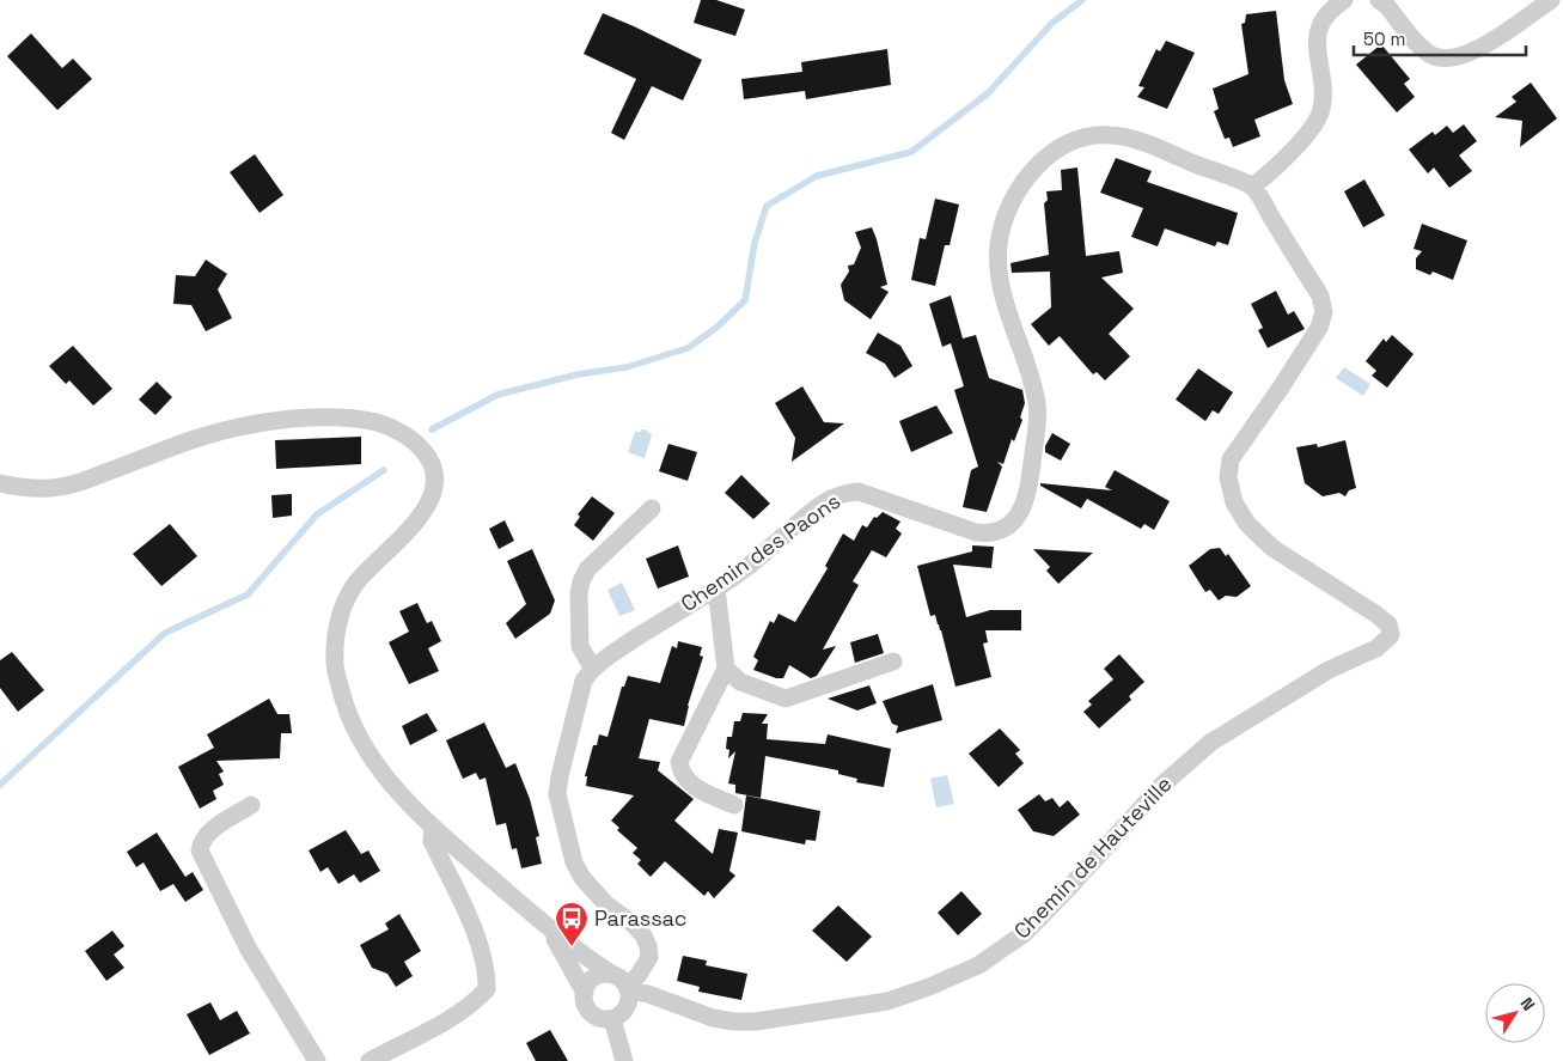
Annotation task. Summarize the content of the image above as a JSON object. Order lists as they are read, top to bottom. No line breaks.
{"streets":{"street":["Chemin des Paons","Chemin de Hauteville"]},"crossings":[["Chemin des Paons","Chemin de Hauteville"]],"places":{"bus stop":["Parassac"]},"scale_bar":"50 m","north":"top right"}
